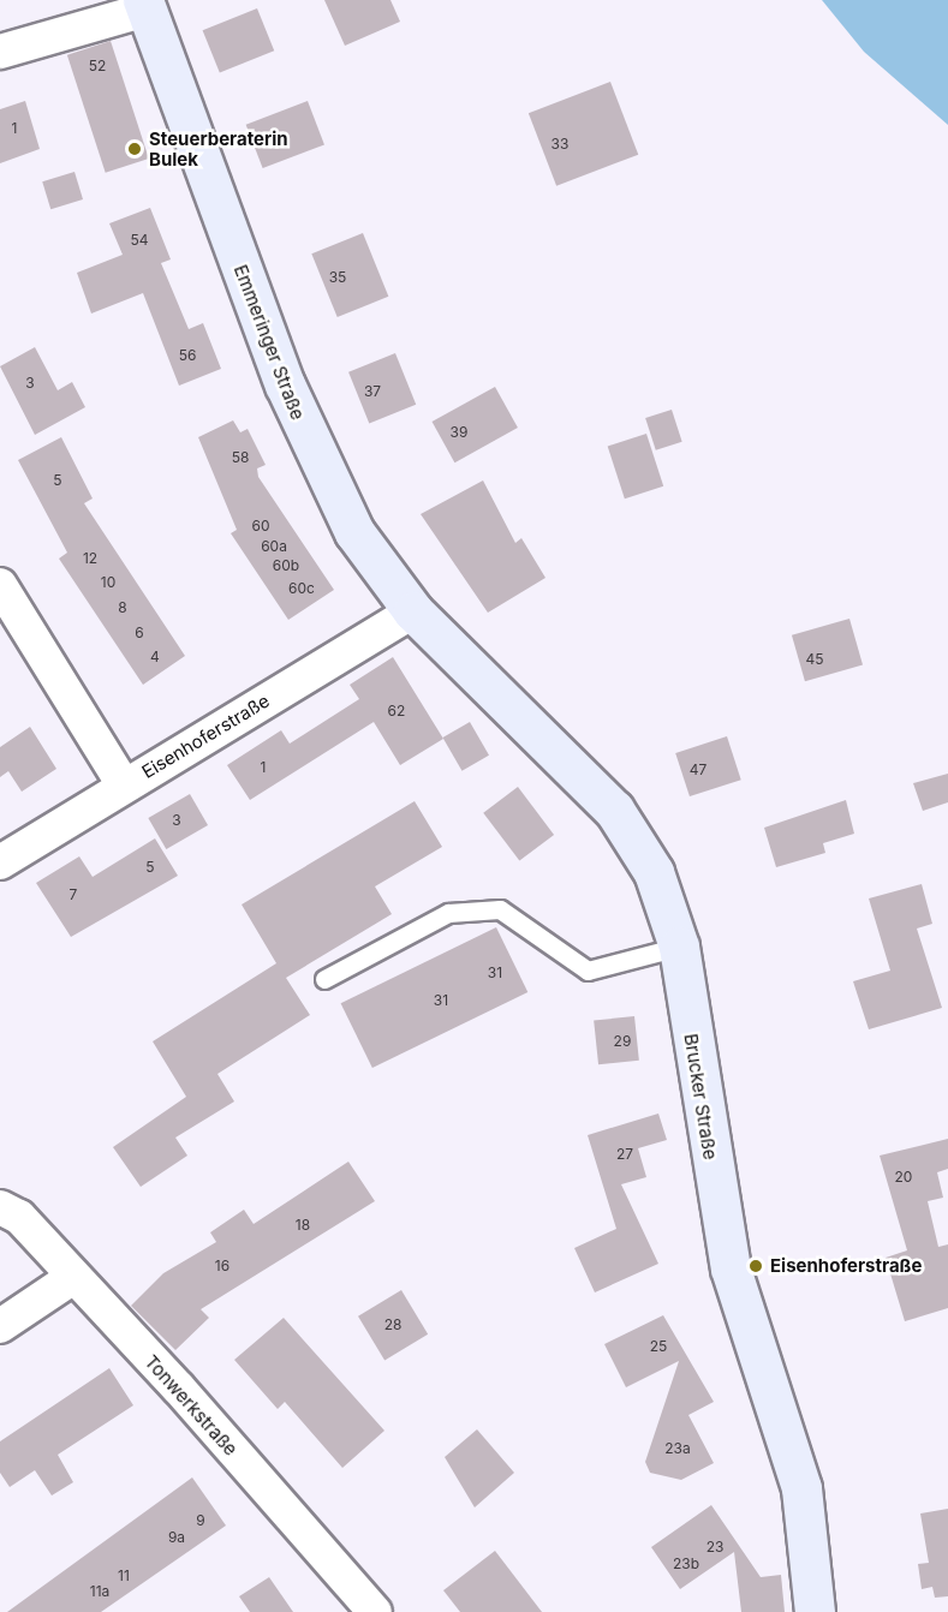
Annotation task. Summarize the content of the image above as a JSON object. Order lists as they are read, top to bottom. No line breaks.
{"streets":{"street":["Emmeringer Straße","Eisenhoferstraße","Brucker Straße","Tonwerkstraße"]},"crossings":[["Emmeringer Straße","Eisenhoferstraße"],["Emmeringer Straße","Brucker Straße"]],"places":["Steuerberaterin Bulek","Eisenhoferstraße"],"house_numbers":["52","1","33","54","35","56","3","37","39","58","5","60","60a","12","60b","10","60c","8","6","4","45","62","1","47","3","5","7","31","31","29","27","20","18","16","28","25","23a","9","9a","23","23b","11","11a"]}
